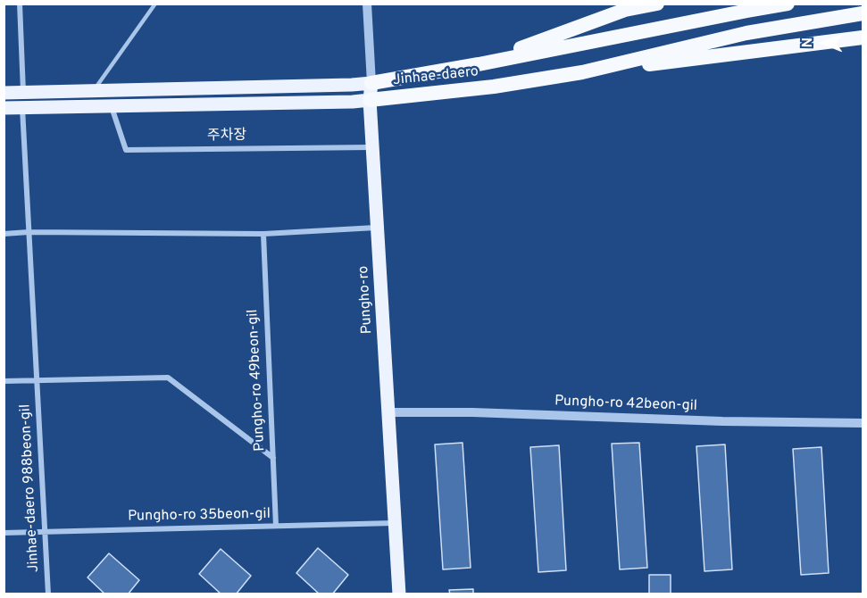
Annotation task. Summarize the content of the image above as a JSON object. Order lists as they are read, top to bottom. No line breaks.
{"streets":{"highway":["Jinhae-daero"],"main road":["Pungho-ro"],"street":["주차장","Pungho-ro 49beon-gil","Pungho-ro 42beon-gil","Jinhae-daero 988beon-gil","Pungho-ro 35beon-gil"]},"crossings":[["Jinhae-daero","주차장"],["Jinhae-daero","Pungho-ro"],["Jinhae-daero","Jinhae-daero 988beon-gil"],["주차장","Pungho-ro"],["Pungho-ro","Pungho-ro 42beon-gil"],["Pungho-ro","Pungho-ro 35beon-gil"],["Pungho-ro 49beon-gil","Pungho-ro 35beon-gil"],["Jinhae-daero 988beon-gil","Pungho-ro 35beon-gil"]],"north":"left"}
